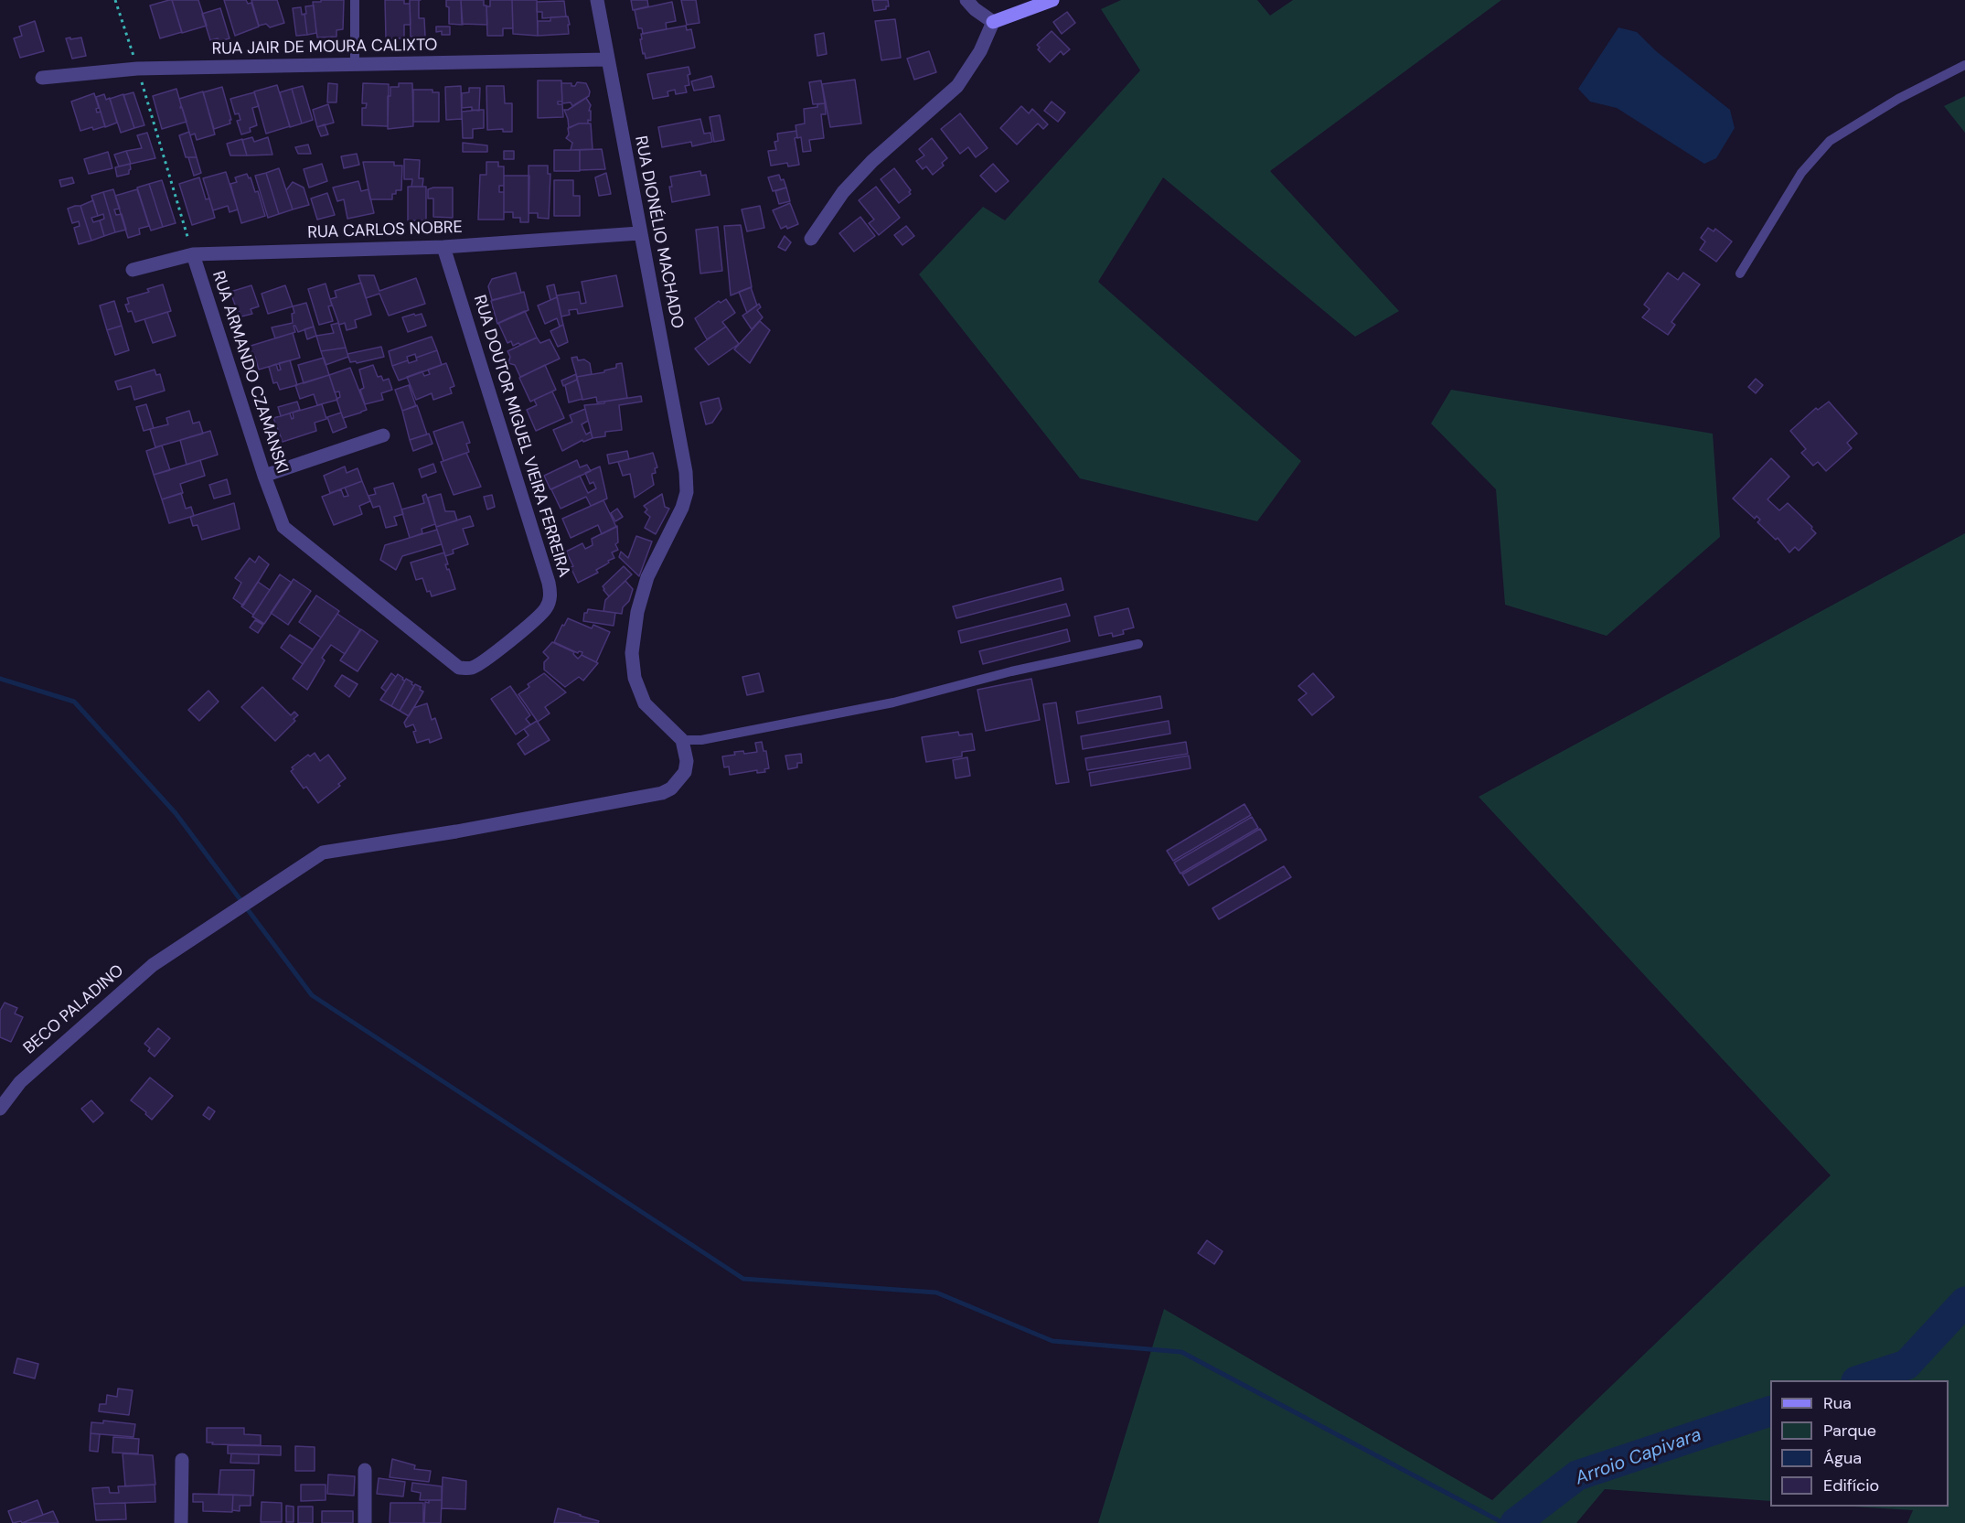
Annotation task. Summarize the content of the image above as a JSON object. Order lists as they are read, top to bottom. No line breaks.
{"streets":{"street":["RUA JAIR DE MOURA CALIXTO","RUA CARLOS NOBRE","RUA DIONÉLIO MACHADO","RUA ARMANDO CZAMANSKI","RUA DOUTOR MIGUEL VIEIRA FERREIRA","BECO PALADINO"]},"crossings":[["RUA JAIR DE MOURA CALIXTO","RUA DIONÉLIO MACHADO"],["RUA CARLOS NOBRE","RUA DIONÉLIO MACHADO"],["RUA CARLOS NOBRE","RUA ARMANDO CZAMANSKI"],["RUA CARLOS NOBRE","RUA DOUTOR MIGUEL VIEIRA FERREIRA"],["RUA DIONÉLIO MACHADO","BECO PALADINO"],["RUA ARMANDO CZAMANSKI","RUA DOUTOR MIGUEL VIEIRA FERREIRA"]],"water":["Arroio Capivara"],"legend":["Rua","Parque","Água","Edifício"]}
